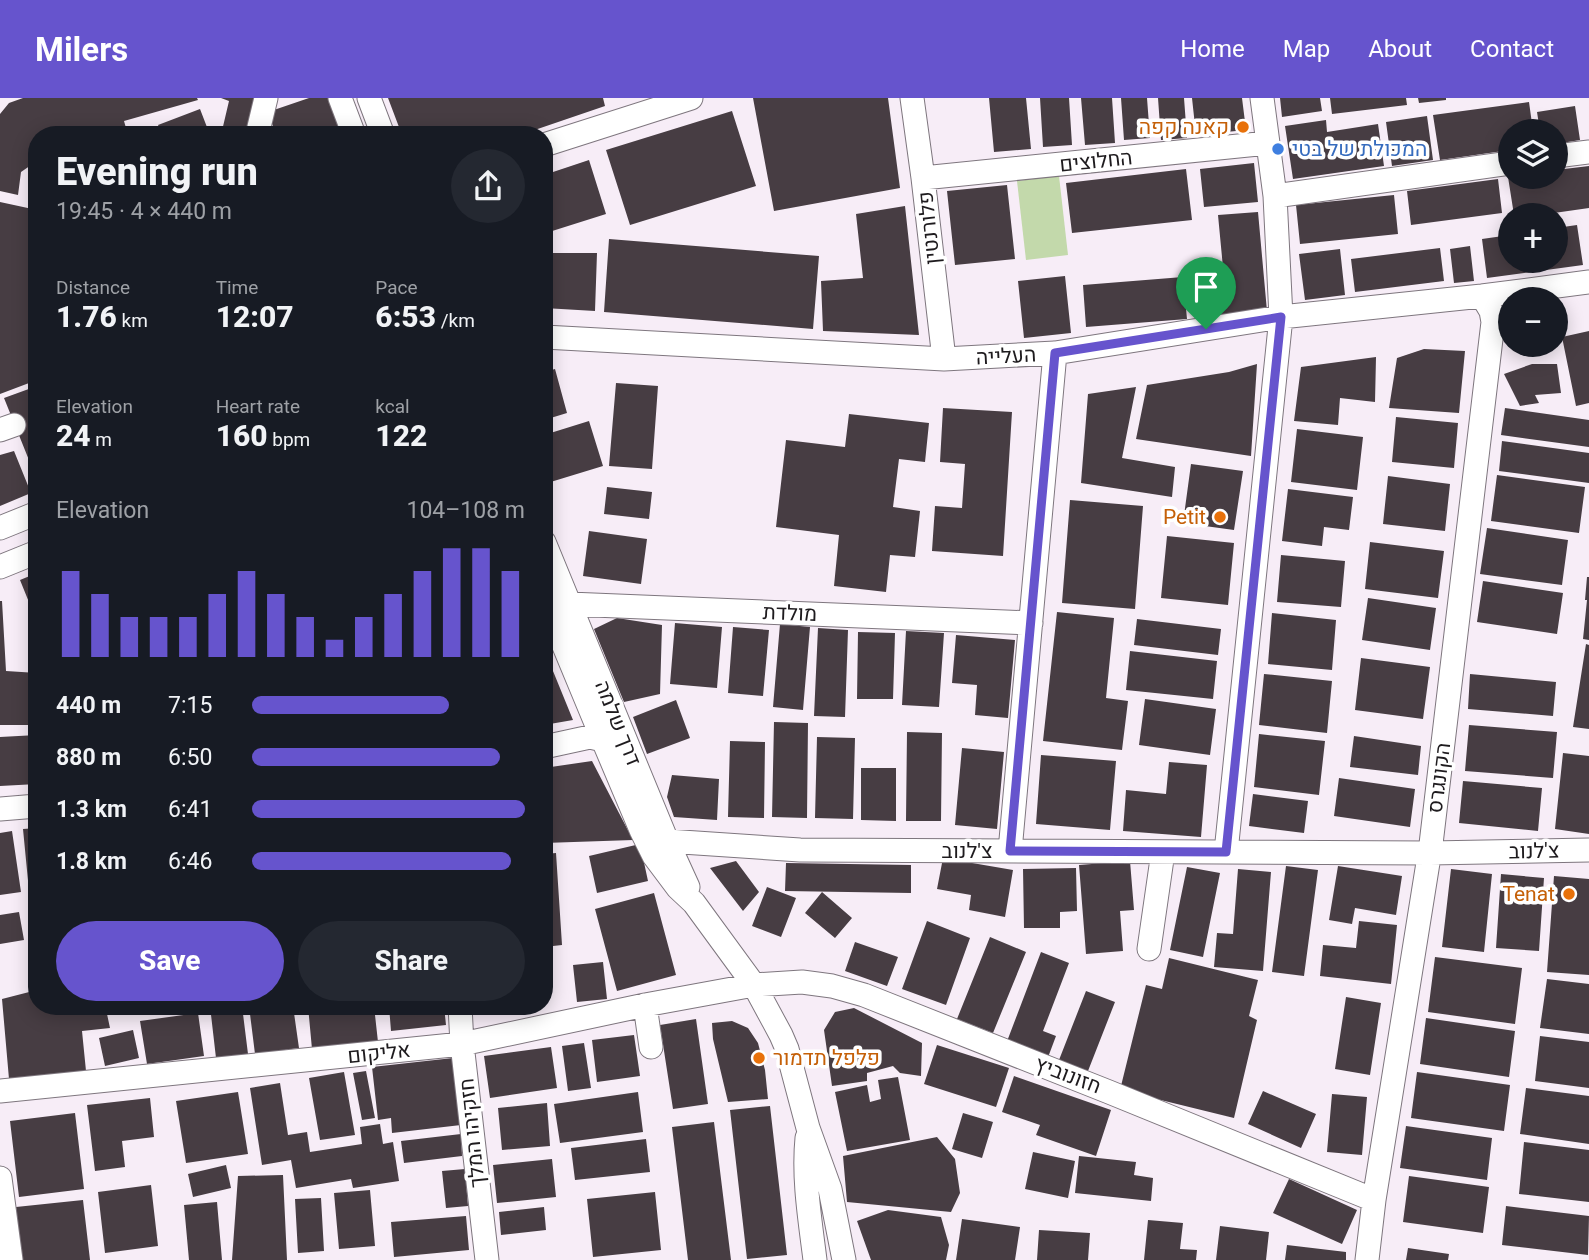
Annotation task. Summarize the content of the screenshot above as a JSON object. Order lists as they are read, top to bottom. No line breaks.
{"streets":{"street":["החלוצים","פלורנטין","העלייה","מולדת","דרך שלמה","הקונגרס","צ'לנוב","אליקום","חזונוביץ","חזקיהו המלך"]},"crossings":[["החלוצים","פלורנטין"],["פלורנטין","העלייה"],["העלייה","הקונגרס"],["מולדת","דרך שלמה"],["דרך שלמה","צ'לנוב"],["דרך שלמה","אליקום"],["דרך שלמה","חזונוביץ"],["הקונגרס","צ'לנוב"],["הקונגרס","חזונוביץ"],["אליקום","חזונוביץ"],["אליקום","חזקיהו המלך"]],"places":["קאנה קפה","המכולת של בטי","Petit","Tenat","פלפל תדמור"],"page":{"header":"Milers","nav":["Home","Map","About","Contact"],"map_buttons":["+","−"],"heading":["Evening run","19:45 · 4 × 440 m"],"stats":[["Distance","1.76 km"],["Time","12:07"],["Pace","6:53 /km"],["Elevation","24 m"],["Heart rate","160 bpm"],["kcal","122"]],"chart":["Elevation","104–108 m"],"list":[{"name":"440 m","note":"7:15"},{"name":"880 m","note":"6:50"},{"name":"1.3 km","note":"6:41"},{"name":"1.8 km","note":"6:46"}],"buttons":["Save","Share"]}}
